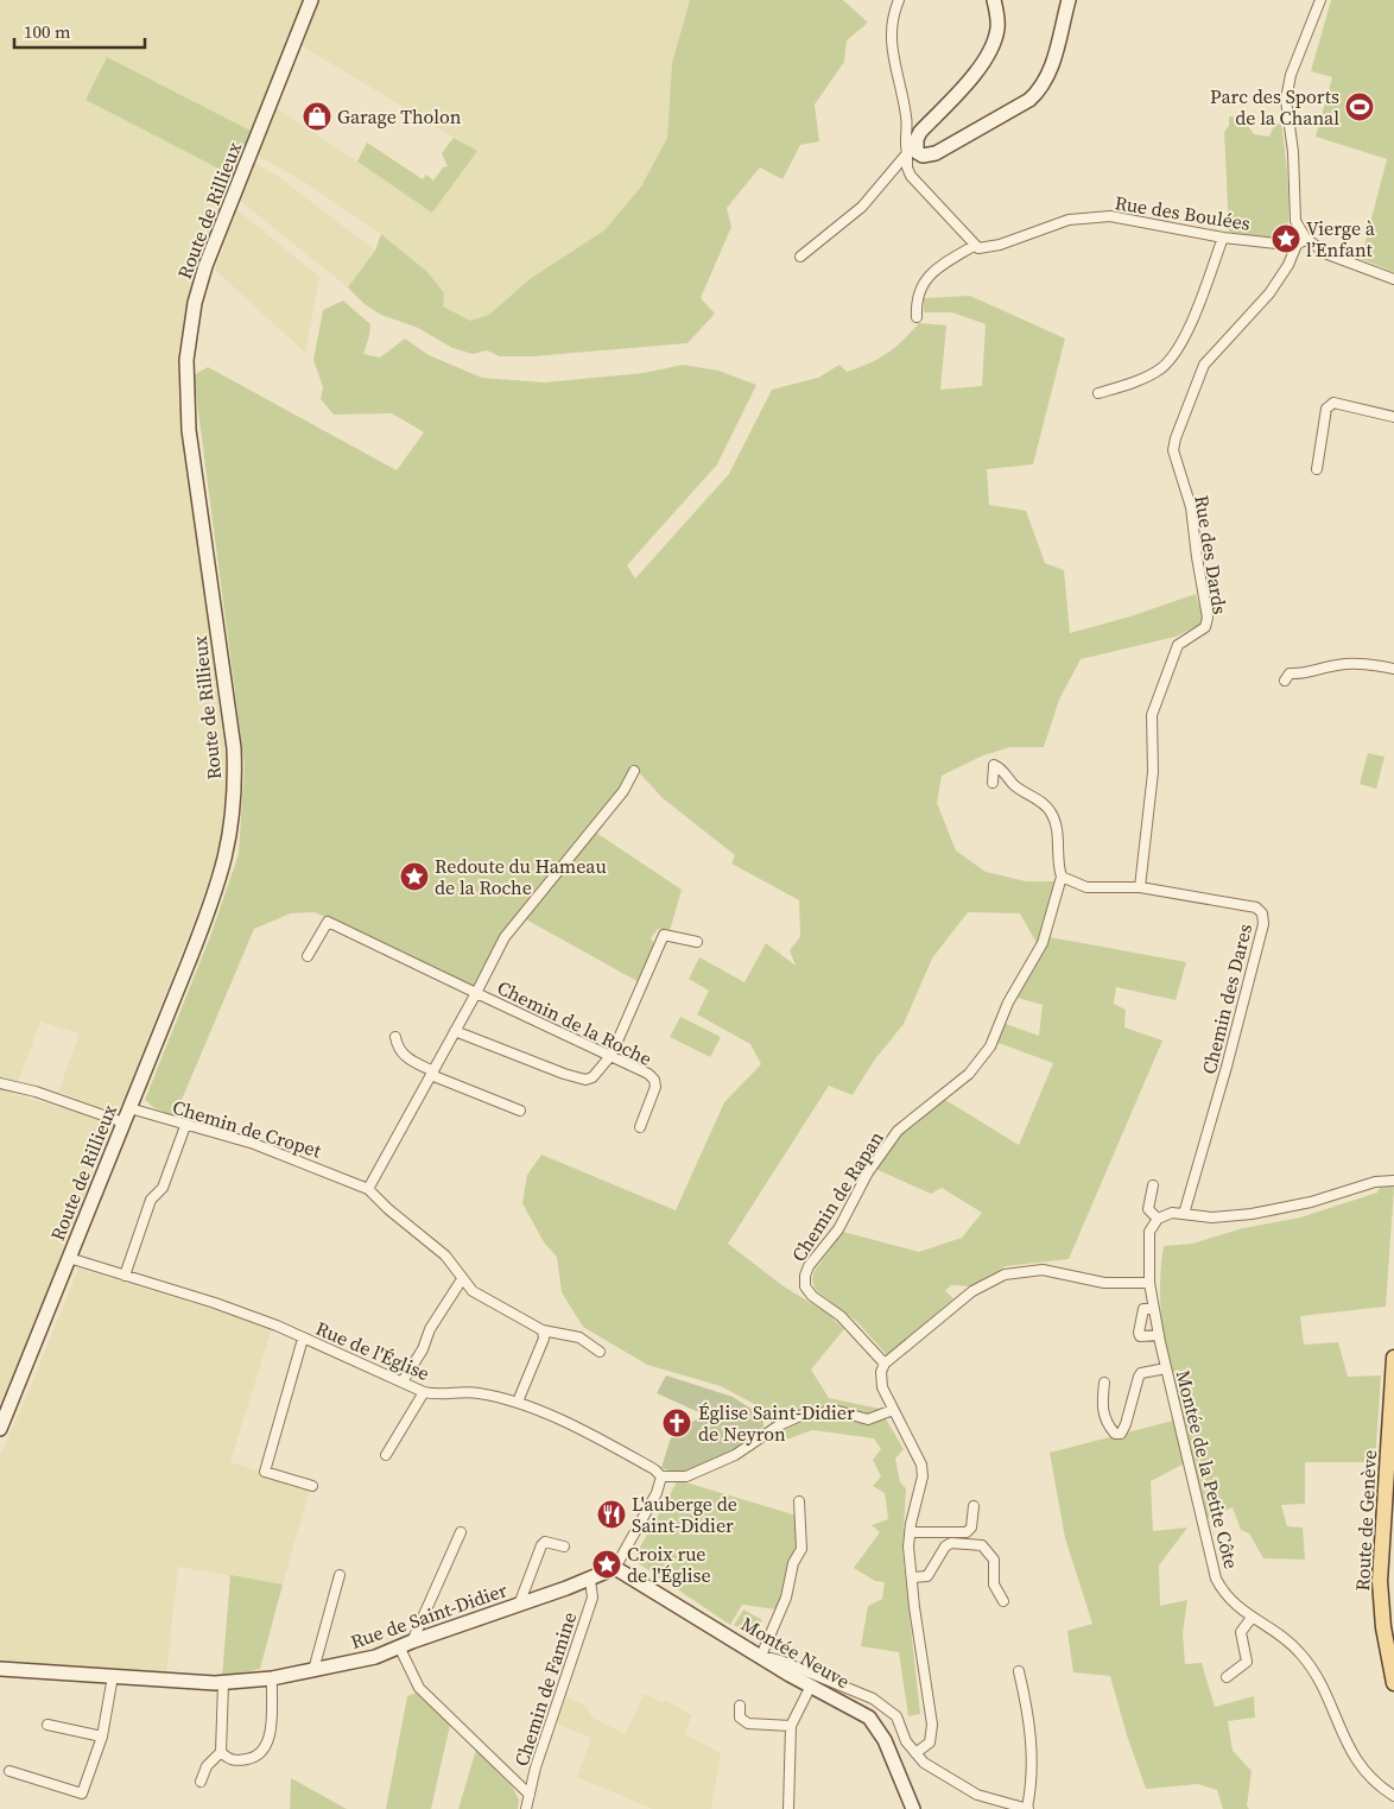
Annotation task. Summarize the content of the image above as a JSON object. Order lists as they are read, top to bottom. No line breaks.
{"streets":{"main road":["Route de Genève"],"street":["Route de Rillieux","Rue des Boulées","Rue des Dards","Chemin des Dares","Chemin de la Roche","Chemin de Cropet","Chemin de Rapan","Rue de l'Église","Montée de la Petite Côte","Rue de Saint-Didier","Montée Neuve","Chemin de Famine"]},"crossings":[["Route de Rillieux","Chemin de Cropet"],["Route de Rillieux","Rue de l'Église"],["Rue des Boulées","Rue des Dards"],["Rue des Dards","Chemin des Dares"],["Chemin des Dares","Chemin de Rapan"],["Chemin de la Roche","Chemin de Cropet"],["Rue de Saint-Didier","Montée Neuve"],["Rue de Saint-Didier","Chemin de Famine"]],"places":{"sports":["Parc des Sports de la Chanal"],"shop":["Garage Tholon"],"place":["Vierge à l’Enfant","Redoute du Hameau de la Roche","Croix rue de l'Église"],"church":["Église Saint-Didier de Neyron"],"restaurant":["L'auberge de Saint-Didier"]},"scale_bar":"100 m"}
